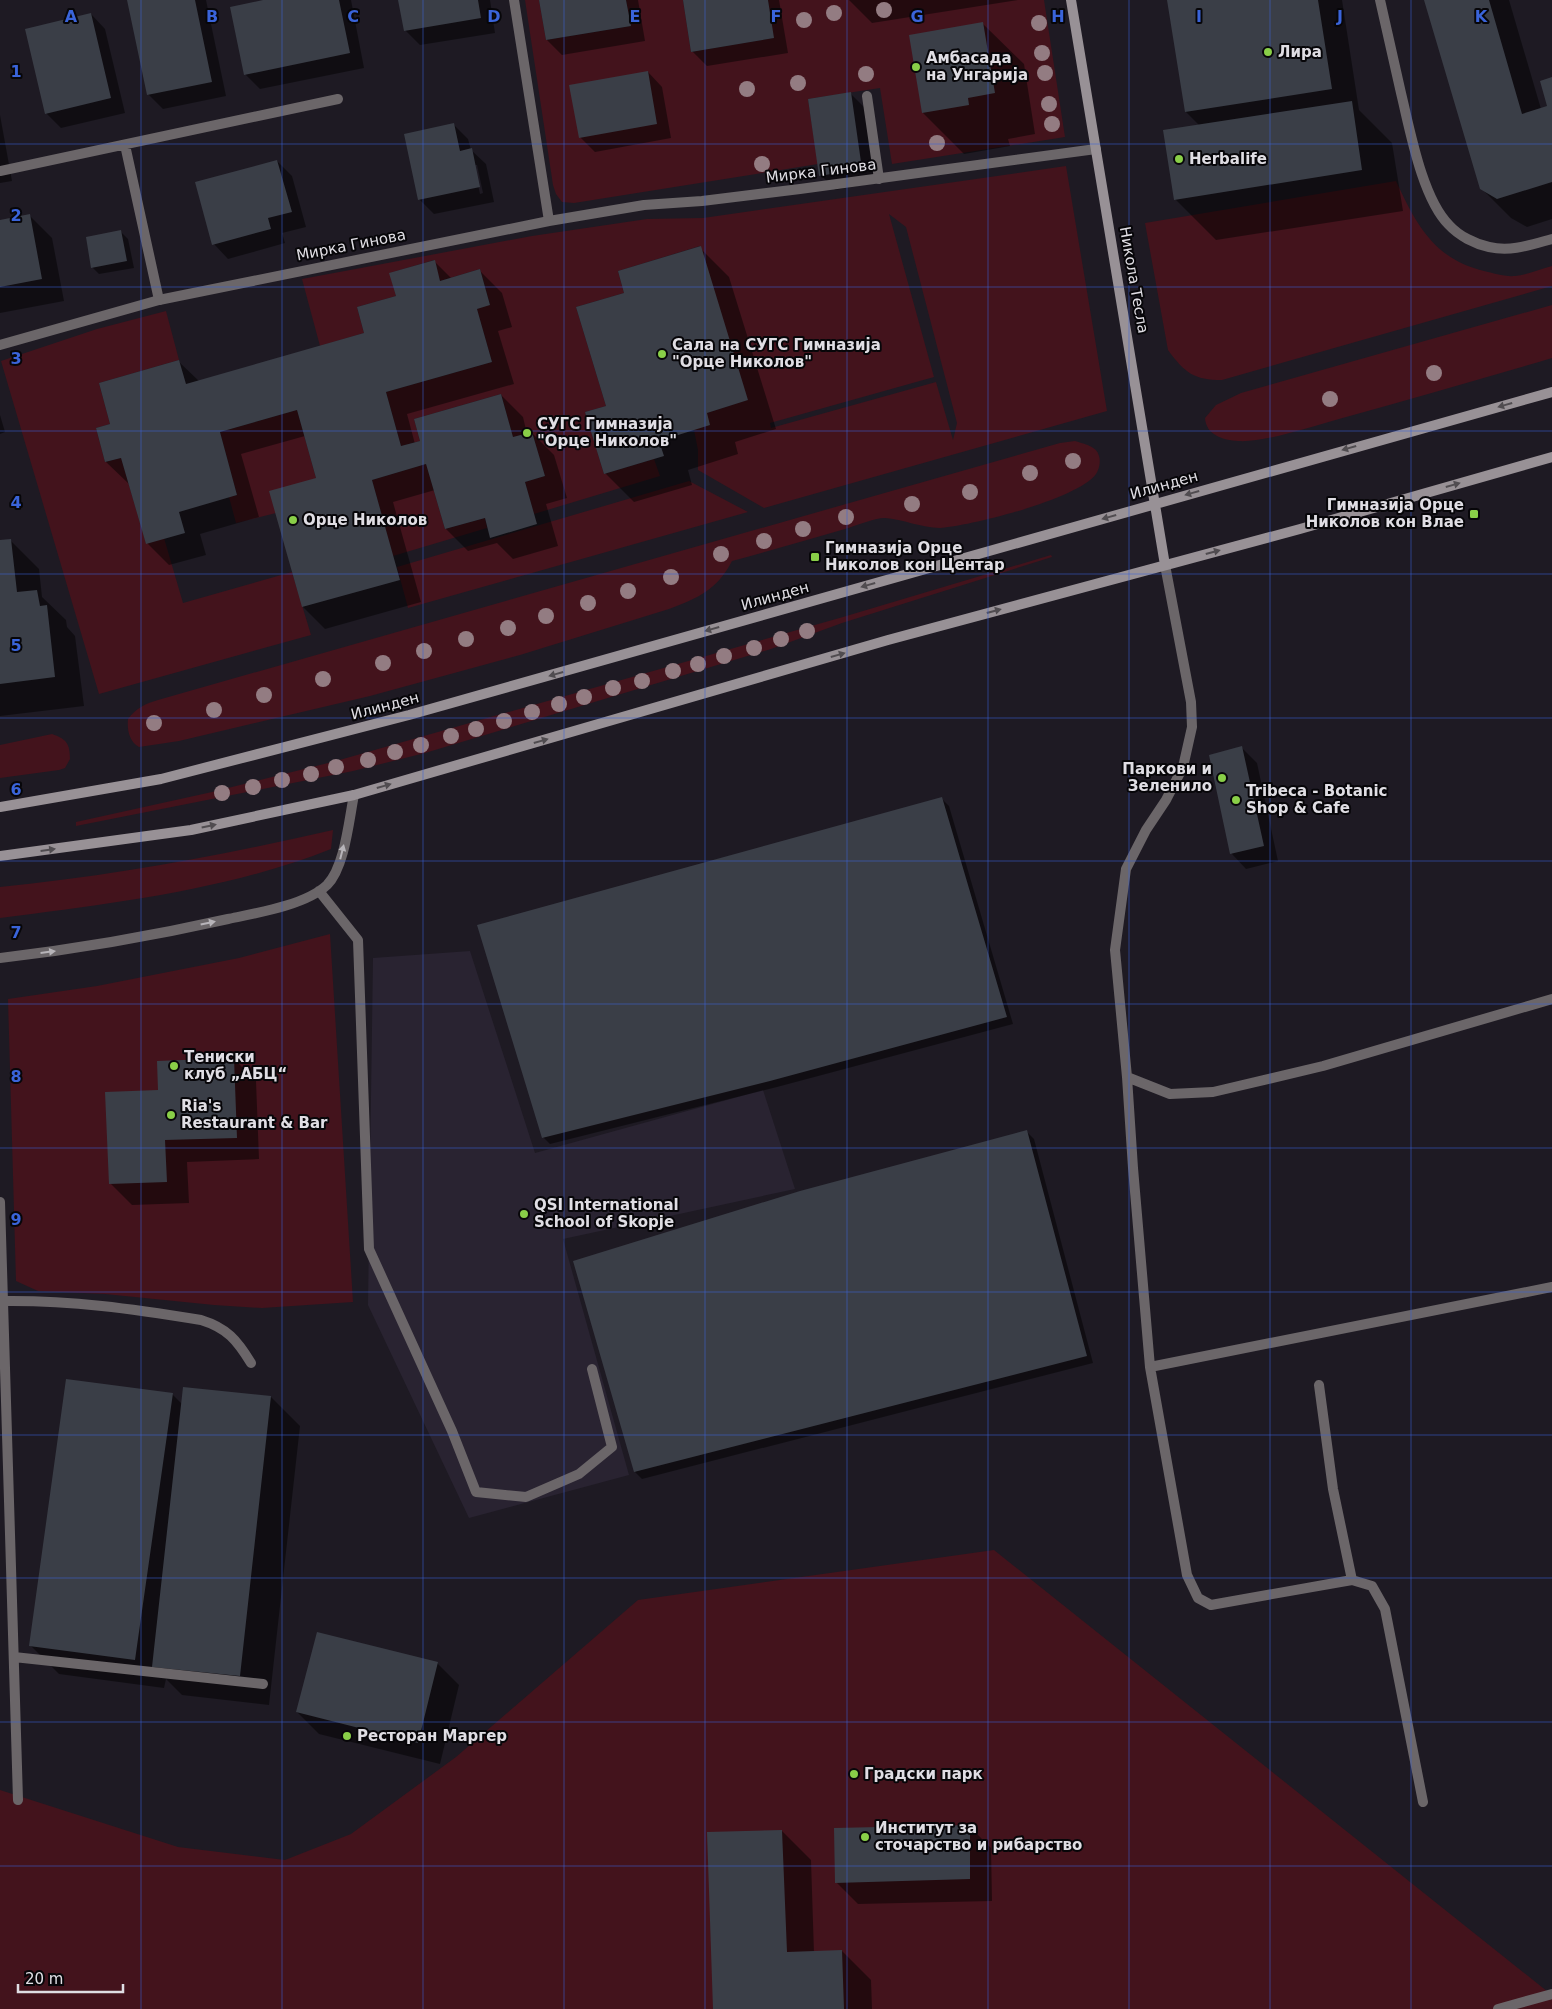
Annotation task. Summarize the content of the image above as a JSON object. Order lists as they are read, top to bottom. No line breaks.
{"streets":{"street":["Мирка Гинова","Никола Тесла","Илинден"]},"crossings":[["Мирка Гинова","Никола Тесла"],["Никола Тесла","Илинден"]],"places":{"other":["Лира","Амбасада на Унгарија","Herbalife","Сала на СУГС Гимназија \"Орце Николов\"","СУГС Гимназија \"Орце Николов\"","Орце Николов","Паркови и Зеленило","Tribeca - Botanic Shop & Cafe","Тениски клуб „АБЦ“","Ria's Restaurant & Bar","QSI International School of Skopje","Ресторан Маргер","Градски парк","Институт за сточарство и рибарство"],"transit":["Гимназија Орце Николов кон Влае","Гимназија Орце Николов кон Центар"]},"scale_bar":"20 m","grid":{"columns":["A","B","C","D","E","F","G","H","I","J","K"],"rows":["1","2","3","4","5","6","7","8","9"]}}
